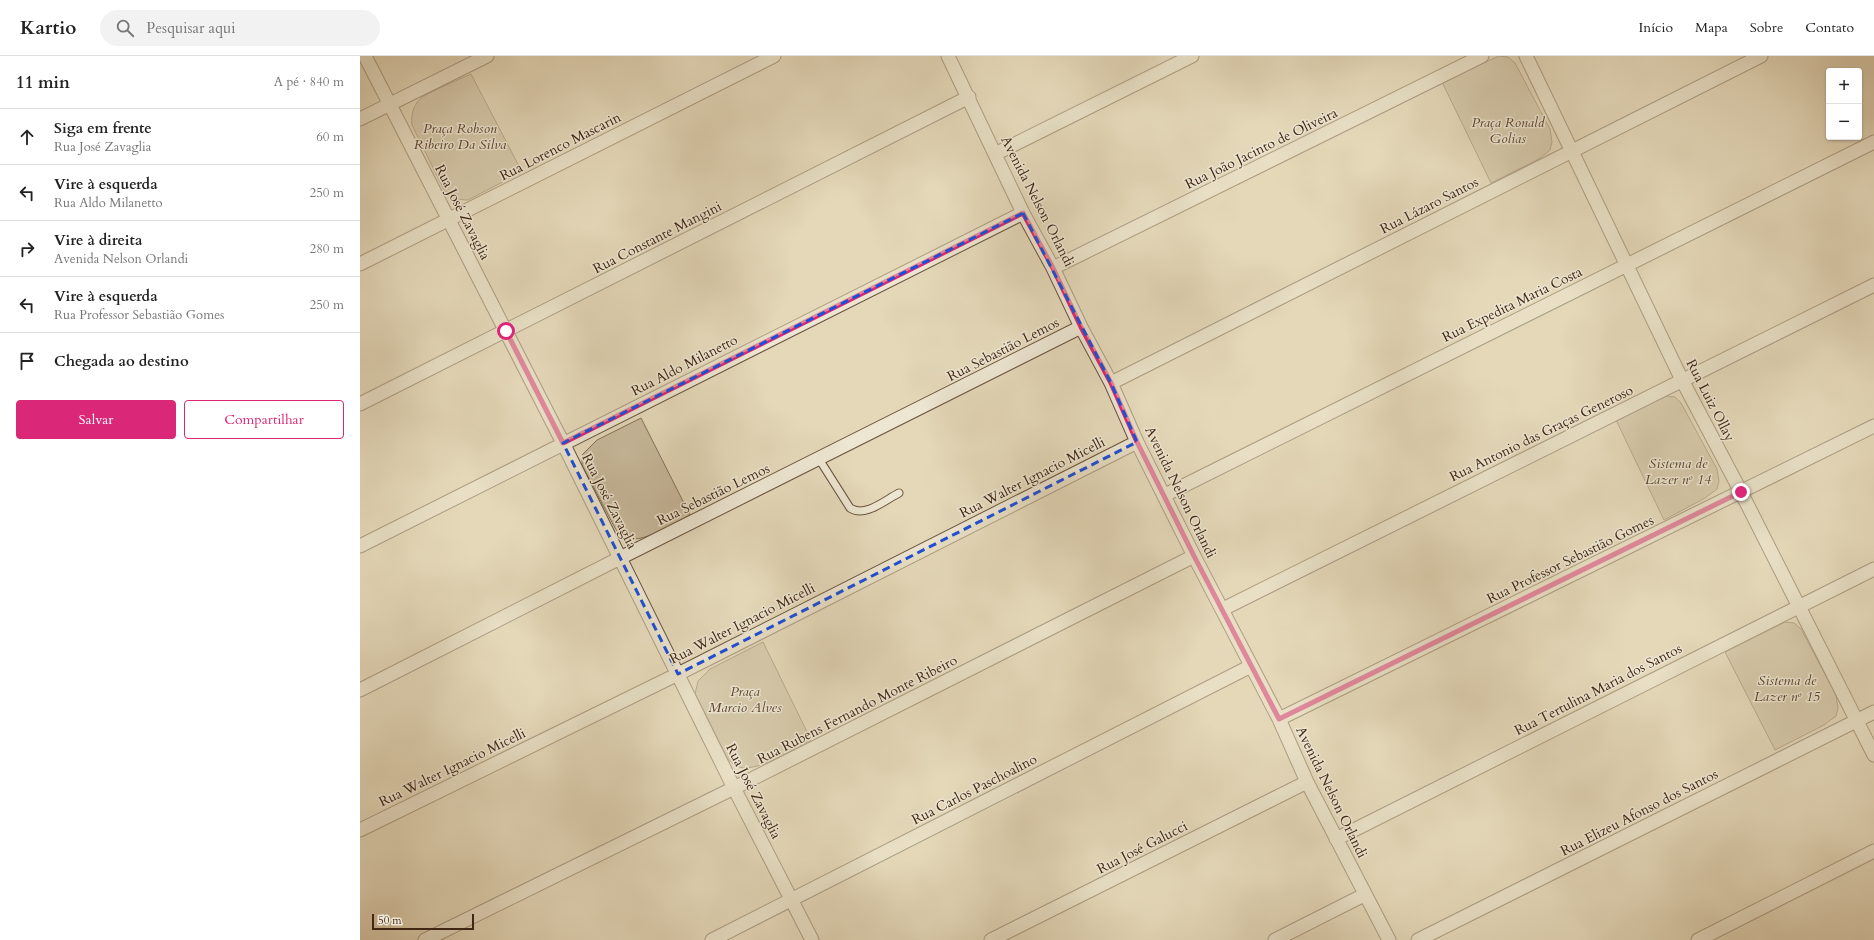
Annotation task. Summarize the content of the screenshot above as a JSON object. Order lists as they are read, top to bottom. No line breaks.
{"streets":{"street":["Rua Lorenco Mascarin","Rua João Jacinto de Oliveira","Avenida Nelson Orlandi","Rua Lázaro Santos","Rua José Zavaglia","Rua Constante Mangini","Rua Expedita Maria Costa","Rua Sebastião Lemos","Rua Aldo Milanetto","Rua Luiz Ollay","Rua Antonio das Graças Generoso","Rua Walter Ignacio Micelli","Rua Professor Sebastião Gomes","Rua Tertulina Maria dos Santos","Rua Rubens Fernando Monte Ribeiro","Rua Carlos Paschoalino","Rua Elizeu Afonso dos Santos","Rua José Galucci"]},"crossings":[["Rua Lorenco Mascarin","Rua José Zavaglia"],["Rua João Jacinto de Oliveira","Avenida Nelson Orlandi"],["Avenida Nelson Orlandi","Rua Lázaro Santos"],["Avenida Nelson Orlandi","Rua Constante Mangini"],["Avenida Nelson Orlandi","Rua Expedita Maria Costa"],["Avenida Nelson Orlandi","Rua Sebastião Lemos"],["Avenida Nelson Orlandi","Rua Aldo Milanetto"],["Avenida Nelson Orlandi","Rua Antonio das Graças Generoso"],["Avenida Nelson Orlandi","Rua Walter Ignacio Micelli"],["Avenida Nelson Orlandi","Rua Professor Sebastião Gomes"],["Avenida Nelson Orlandi","Rua Tertulina Maria dos Santos"],["Avenida Nelson Orlandi","Rua Rubens Fernando Monte Ribeiro"],["Avenida Nelson Orlandi","Rua Carlos Paschoalino"],["Avenida Nelson Orlandi","Rua José Galucci"],["Rua Lázaro Santos","Rua Luiz Ollay"],["Rua José Zavaglia","Rua Constante Mangini"],["Rua José Zavaglia","Rua Sebastião Lemos"],["Rua José Zavaglia","Rua Aldo Milanetto"],["Rua José Zavaglia","Rua Walter Ignacio Micelli"],["Rua José Zavaglia","Rua Rubens Fernando Monte Ribeiro"],["Rua José Zavaglia","Rua Carlos Paschoalino"],["Rua Expedita Maria Costa","Rua Luiz Ollay"],["Rua Luiz Ollay","Rua Antonio das Graças Generoso"],["Rua Luiz Ollay","Rua Professor Sebastião Gomes"],["Rua Luiz Ollay","Rua Tertulina Maria dos Santos"],["Rua Luiz Ollay","Rua Elizeu Afonso dos Santos"]],"parks":["Praça Ronald Golias","Praça Robson Ribeiro Da Silva","Sistema de Lazer nº 14","Sistema de Lazer nº 15","Praça Marcio Alves"],"scale_bar":"50 m","page":{"header":"Kartio","search":"Pesquisar aqui","nav":["Início","Mapa","Sobre","Contato"],"heading":["11 min","A pé · 840 m"],"map_buttons":["+","−"],"list":[["Siga em frente","Rua José Zavaglia","60 m"],["Vire à esquerda","Rua Aldo Milanetto","250 m"],["Vire à direita","Avenida Nelson Orlandi","280 m"],["Vire à esquerda","Rua Professor Sebastião Gomes","250 m"],"Chegada ao destino"],"buttons":["Salvar","Compartilhar"],"scale":"50 m"}}
